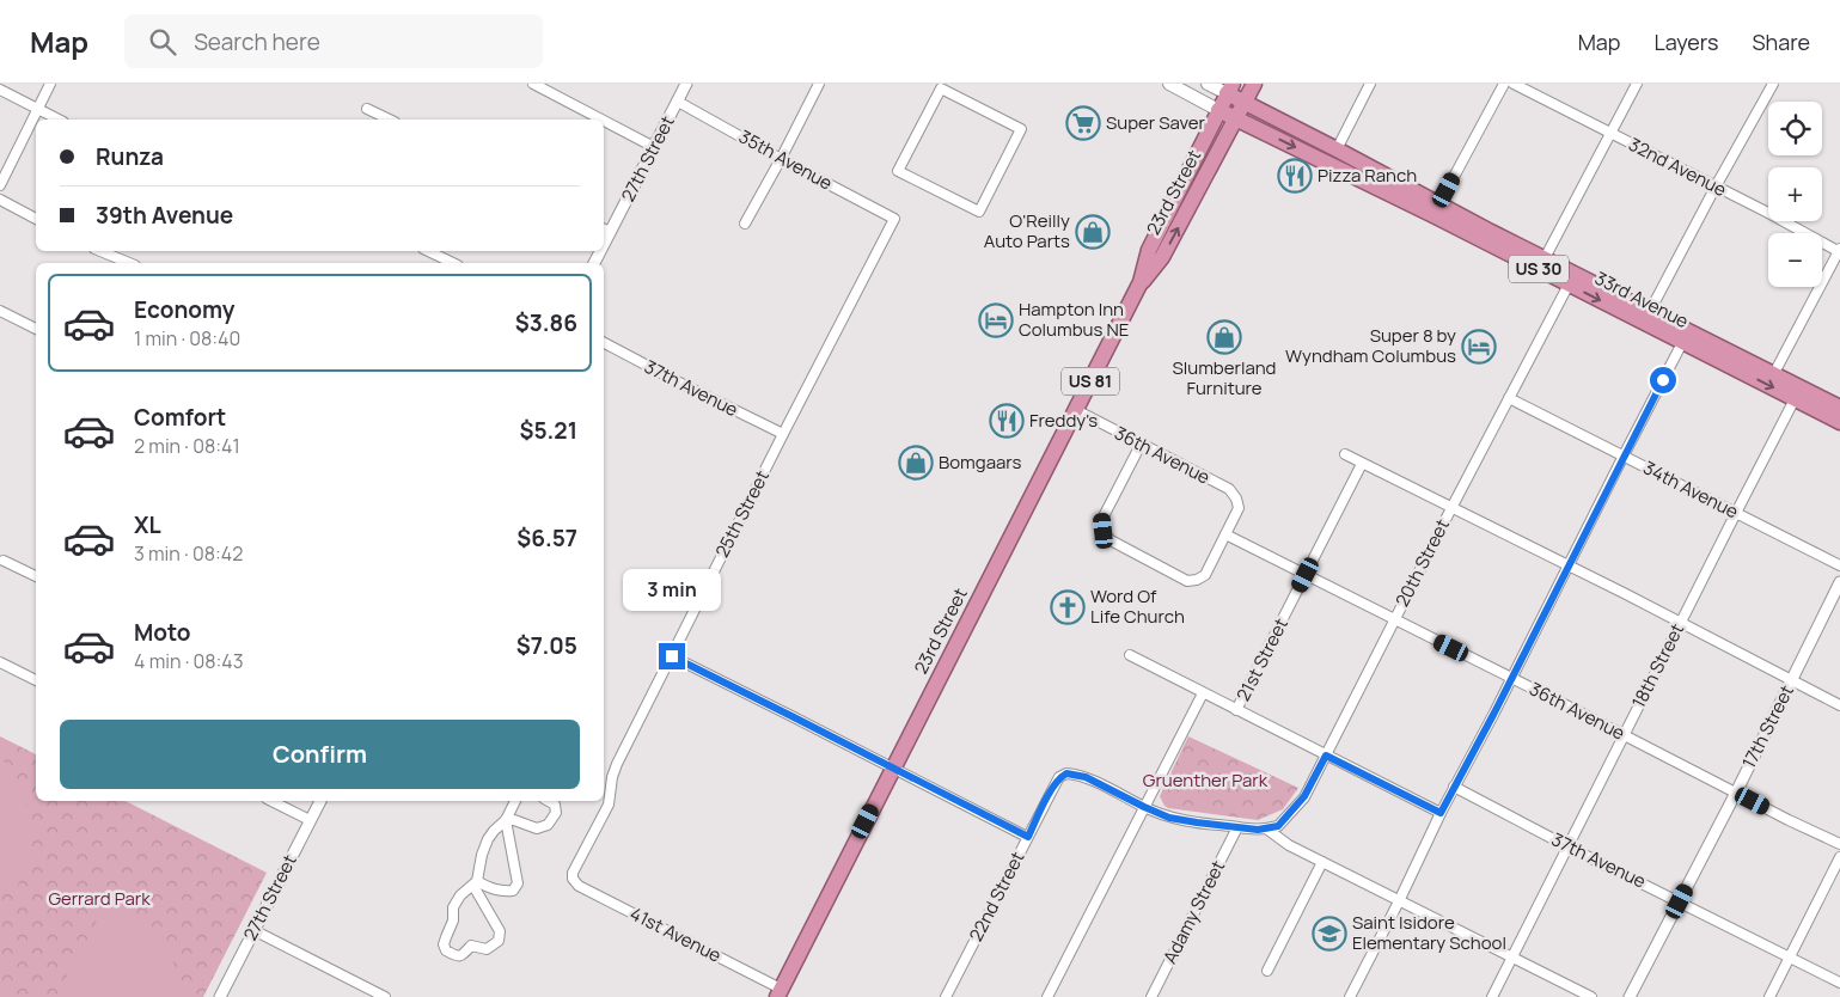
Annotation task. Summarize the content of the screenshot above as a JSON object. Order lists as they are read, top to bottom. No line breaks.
{"streets":{"highway":["23rd Street","US 30","33rd Avenue","US 81"],"street":["27th Street","35th Avenue","32nd Avenue","37th Avenue","36th Avenue","34th Avenue","25th Street","20th Street","21st Street","18th Street","17th Street","22nd Street","Adamy Street","41st Avenue"]},"crossings":[["27th Street","35th Avenue"],["35th Avenue","25th Street"],["23rd Street","33rd Avenue"],["23rd Street","36th Avenue"],["23rd Street","41st Avenue"],["33rd Avenue","20th Street"],["33rd Avenue","18th Street"],["37th Avenue","25th Street"],["37th Avenue","18th Street"],["37th Avenue","17th Street"],["36th Avenue","20th Street"],["36th Avenue","21st Street"],["36th Avenue","18th Street"],["36th Avenue","17th Street"],["34th Avenue","20th Street"],["34th Avenue","18th Street"],["25th Street","41st Avenue"],["20th Street","22nd Street"],["22nd Street","Adamy Street"]],"parks":["Gruenther Park","Gerrard Park"],"places":{"supermarket":["Super Saver"],"restaurant":["Pizza Ranch","Freddy's"],"shop":["O'Reilly Auto Parts","Slumberland Furniture","Bomgaars"],"hotel":["Hampton Inn Columbus NE","Super 8 by Wyndham Columbus"],"church":["Word Of Life Church"],"school or university":["Saint Isidore Elementary School"]},"page":{"header":"Map","search":"Search here","nav":["Map","Layers","Share"],"map_buttons":["+","−"],"banner":["Runza","39th Avenue"],"list":[{"name":"Economy","note":"1 min · 08:40","value":"$3.86"},{"name":"Comfort","note":"2 min · 08:41","value":"$5.21"},{"name":"XL","note":"3 min · 08:42","value":"$6.57"},{"name":"Moto","note":"4 min · 08:43","value":"$7.05"}],"bubble":"3 min","buttons":"Confirm"}}
